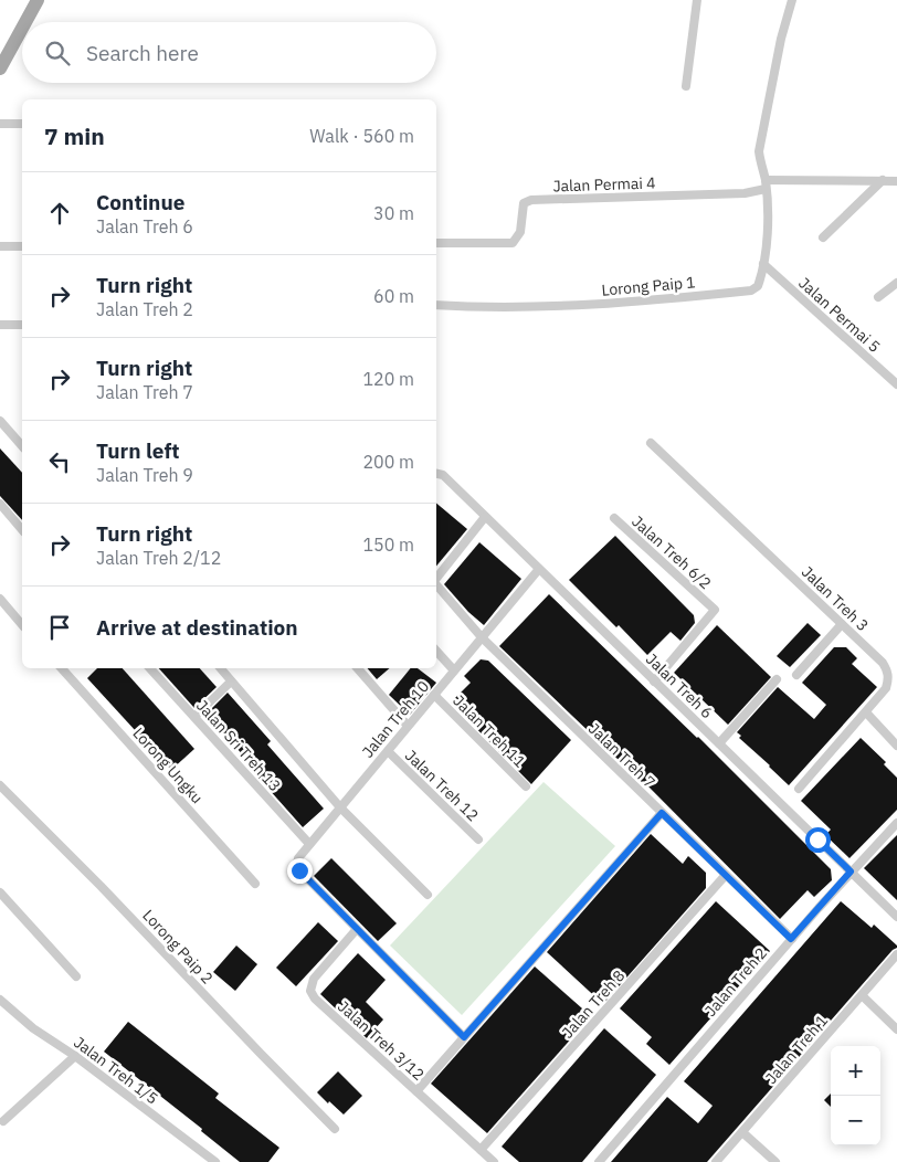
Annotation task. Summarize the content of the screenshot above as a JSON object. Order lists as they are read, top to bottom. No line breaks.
{"streets":{"street":["Jalan Permai 4","Lorong Paip 1","Jalan Permai 5","Jalan Treh 6/2","Jalan Treh 3","Jalan Treh 6","Jalan Treh 10","Jalan Treh 11","Jalan Sri Treh 13","Jalan Treh 7","Lorong Ungku","Jalan Treh 12","Lorong Paip 2","Jalan Treh 2","Jalan Treh 8","Jalan Treh 3/12","Jalan Treh 1","Jalan Treh 1/5"]},"crossings":[["Jalan Permai 4","Lorong Paip 1"],["Lorong Paip 1","Jalan Permai 5"],["Jalan Treh 6/2","Jalan Treh 6"],["Jalan Treh 6","Jalan Treh 10"],["Jalan Treh 6","Jalan Treh 2"],["Jalan Treh 10","Jalan Treh 11"],["Jalan Treh 10","Jalan Sri Treh 13"],["Jalan Treh 10","Jalan Treh 7"],["Jalan Treh 10","Jalan Treh 12"],["Jalan Treh 10","Jalan Treh 3/12"],["Jalan Treh 7","Jalan Treh 2"],["Jalan Treh 7","Jalan Treh 8"],["Jalan Treh 8","Jalan Treh 3/12"]],"page":{"search":"Search here","heading":["7 min","Walk · 560 m"],"list":[["Continue","Jalan Treh 6","30 m"],["Turn right","Jalan Treh 2","60 m"],["Turn right","Jalan Treh 7","120 m"],["Turn left","Jalan Treh 9","200 m"],["Turn right","Jalan Treh 2/12","150 m"],"Arrive at destination"],"map_buttons":["+","−"]}}
